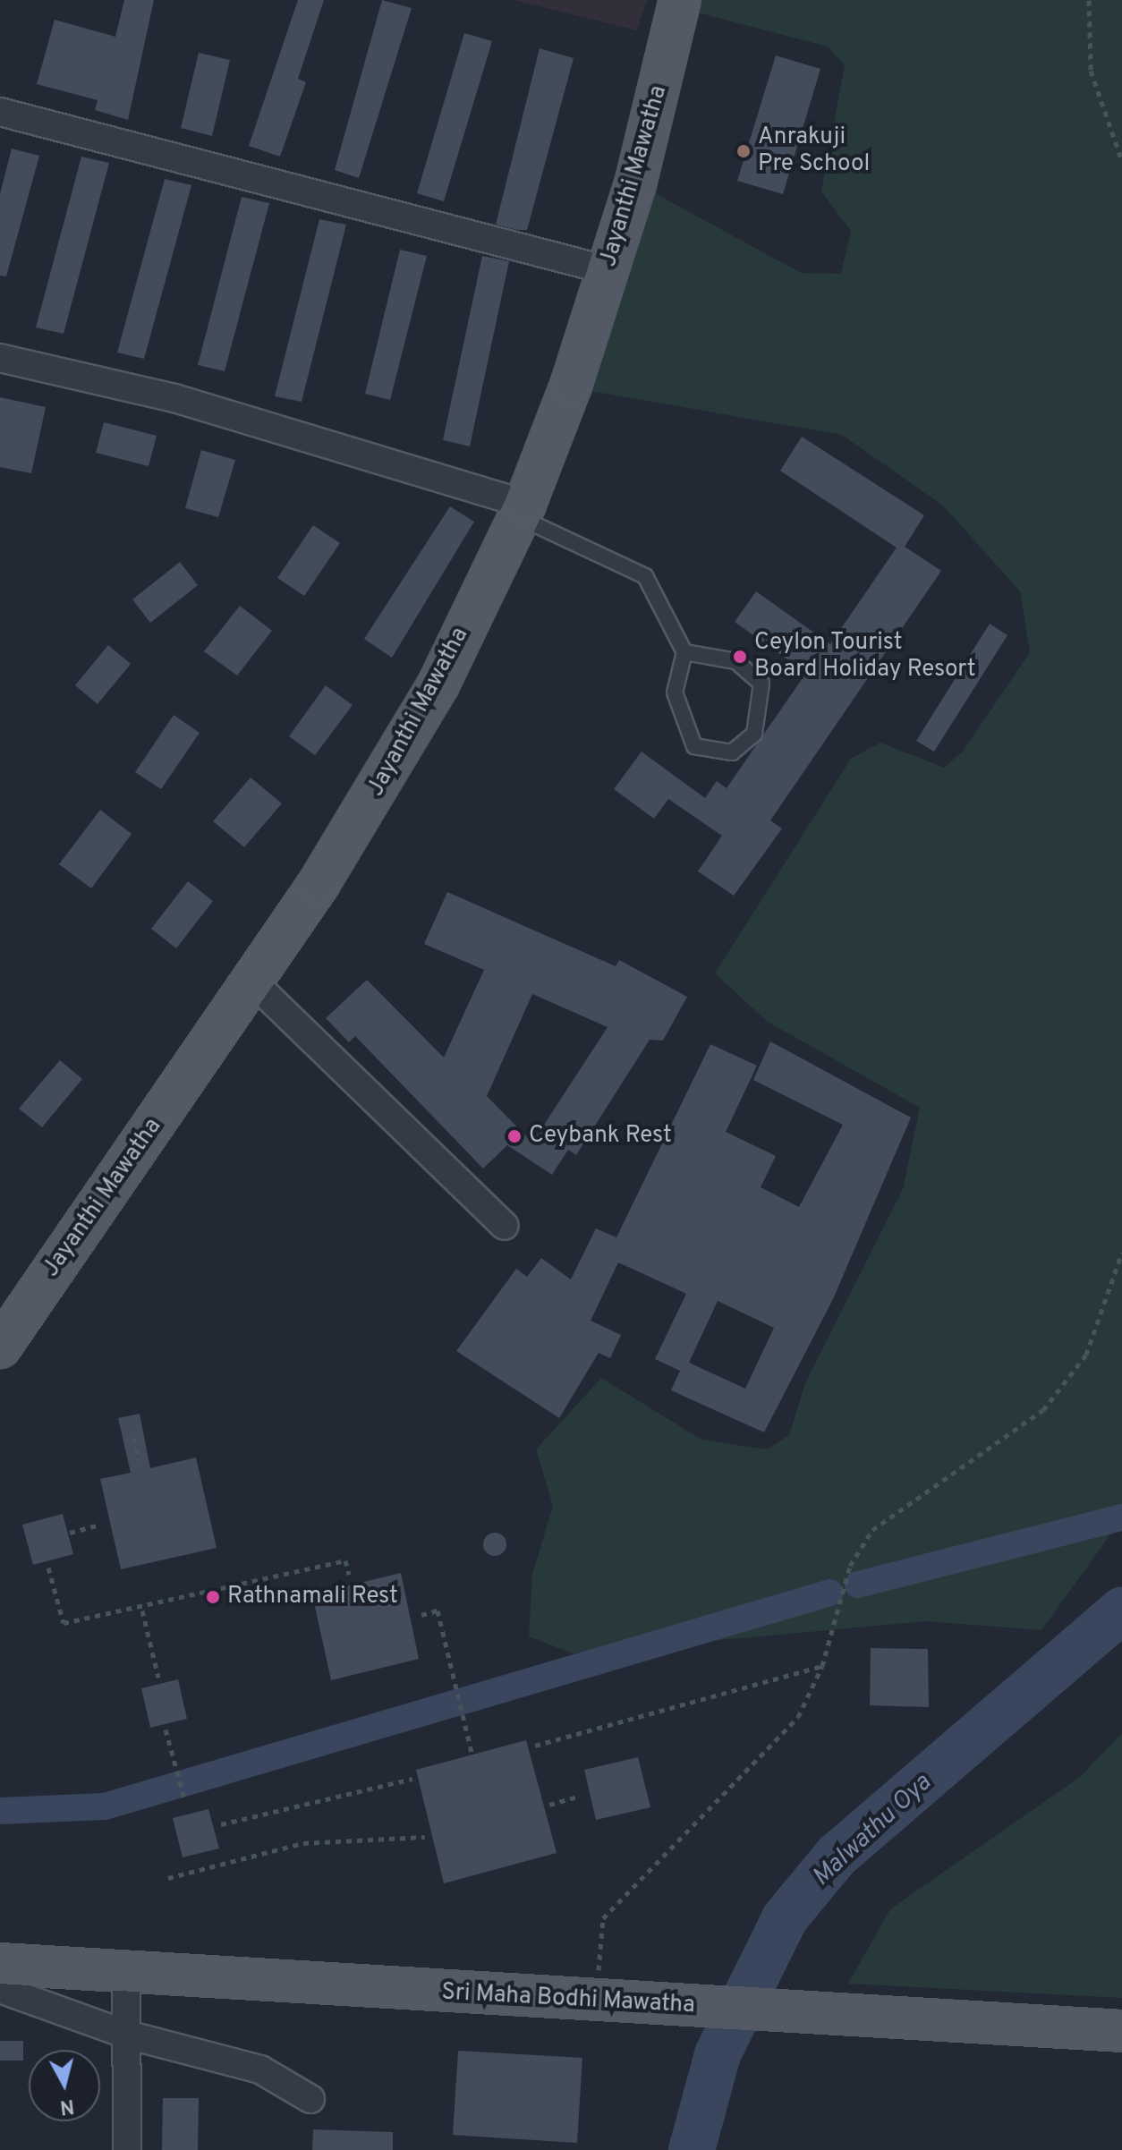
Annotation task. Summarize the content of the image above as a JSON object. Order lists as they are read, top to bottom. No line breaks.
{"streets":{"main road":["Jayanthi Mawatha","Sri Maha Bodhi Mawatha"]},"water":["Malwathu Oya"],"places":["Anrakuji Pre School","Ceylon Tourist Board Holiday Resort","Ceybank Rest","Rathnamali Rest"],"north":"bottom"}
